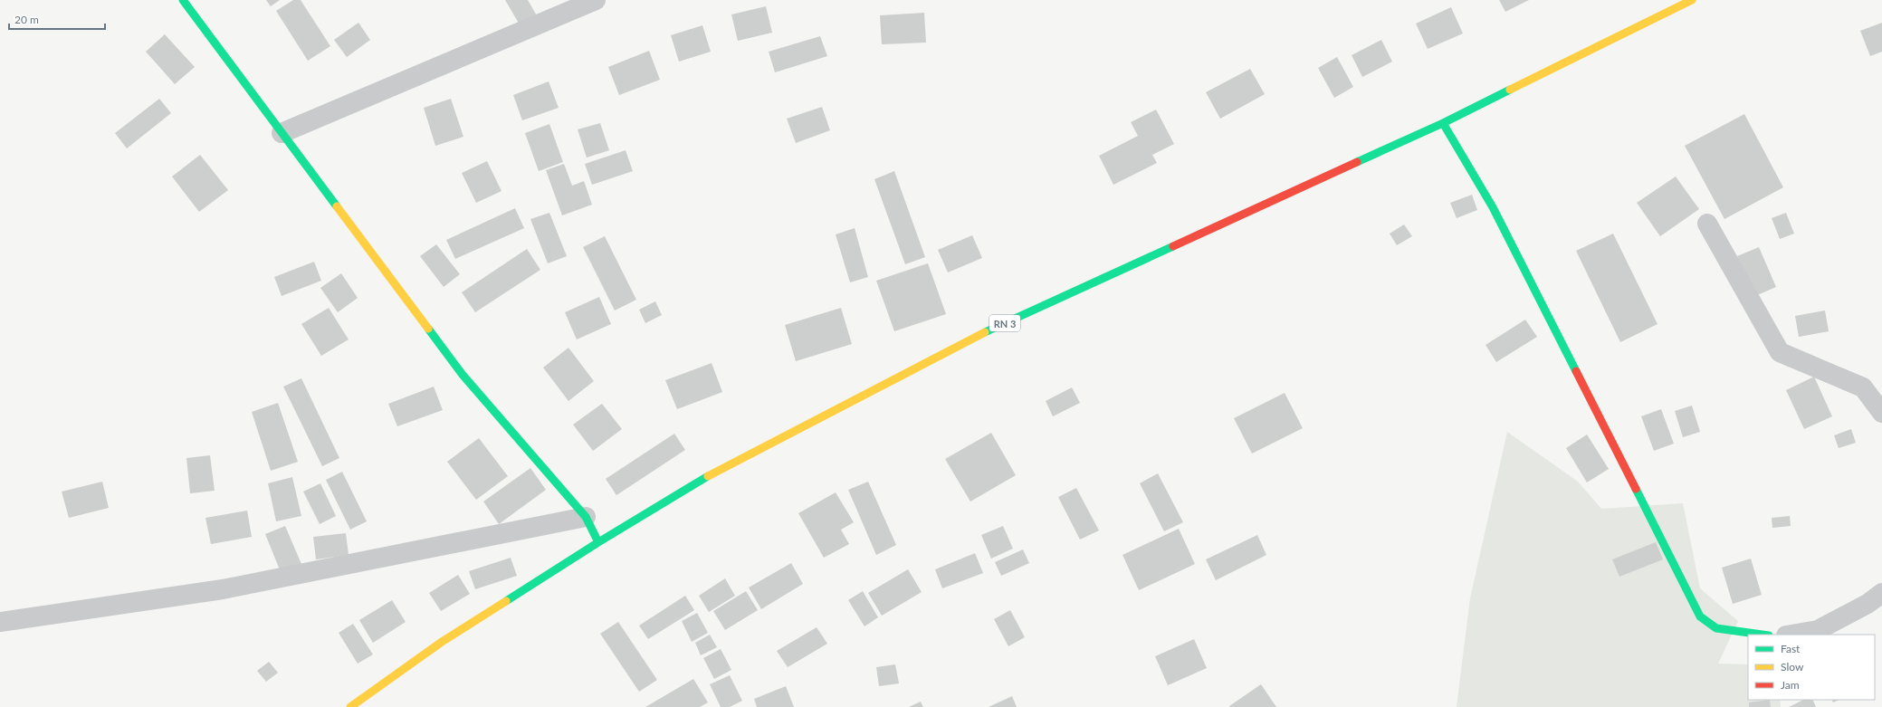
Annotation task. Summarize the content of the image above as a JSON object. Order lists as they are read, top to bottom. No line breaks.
{"streets":{"main road":["RN 3"]},"legend":["Fast","Slow","Jam"],"scale_bar":"20 m"}
